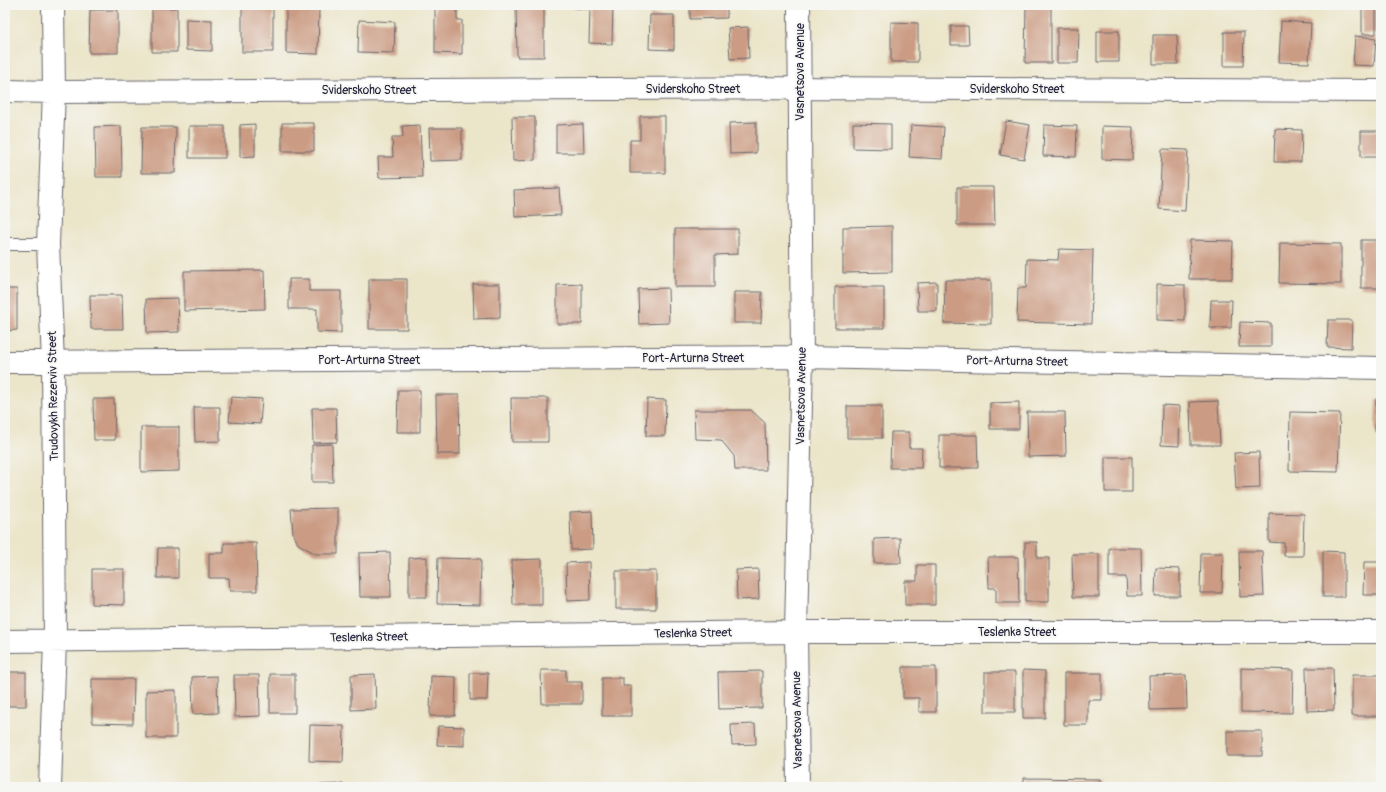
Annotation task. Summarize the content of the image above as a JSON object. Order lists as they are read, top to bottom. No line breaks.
{"streets":{"street":["Vasnetsova Avenue","Sviderskoho Street","Port-Arturna Street","Trudovykh Rezerviv Street","Teslenka Street"]},"crossings":[["Vasnetsova Avenue","Sviderskoho Street"],["Vasnetsova Avenue","Port-Arturna Street"],["Vasnetsova Avenue","Teslenka Street"],["Sviderskoho Street","Trudovykh Rezerviv Street"],["Port-Arturna Street","Trudovykh Rezerviv Street"],["Trudovykh Rezerviv Street","Teslenka Street"]]}
